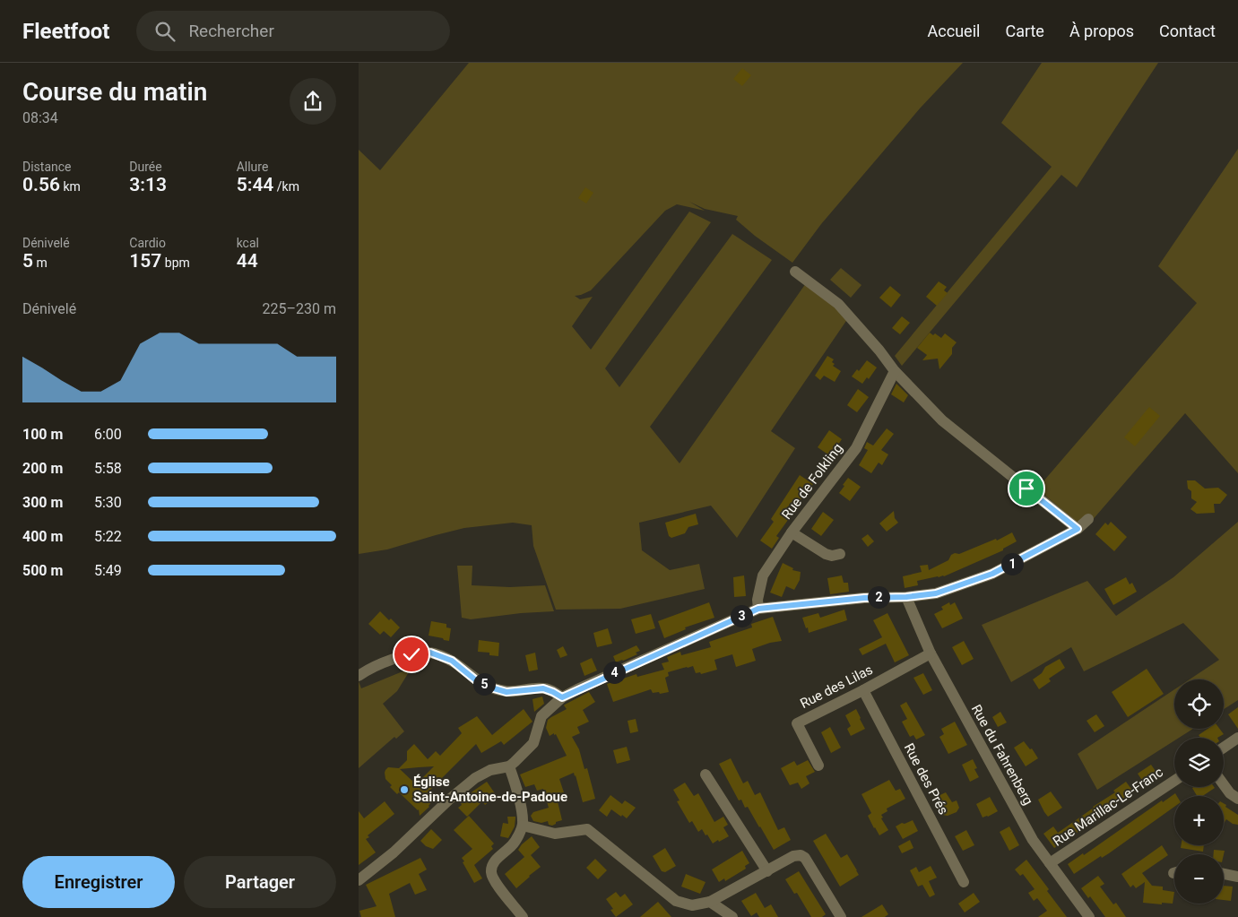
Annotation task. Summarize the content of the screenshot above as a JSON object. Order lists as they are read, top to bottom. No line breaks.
{"streets":{"street":["Rue de Folkling","Rue des Lilas","Rue du Fahrenberg","Rue des Prés","Rue Marillac-Le-Franc"]},"crossings":[["Rue des Lilas","Rue du Fahrenberg"],["Rue des Lilas","Rue des Prés"],["Rue du Fahrenberg","Rue Marillac-Le-Franc"]],"places":["Église Saint-Antoine-de-Padoue"],"page":{"header":"Fleetfoot","search":"Rechercher","nav":["Accueil","Carte","À propos","Contact"],"heading":["Course du matin","08:34"],"stats":[["Distance","0.56 km"],["Durée","3:13"],["Allure","5:44 /km"],["Dénivelé","5 m"],["Cardio","157 bpm"],["kcal","44"]],"chart":["Dénivelé","225–230 m"],"list":[{"name":"100 m","note":"6:00"},{"name":"200 m","note":"5:58"},{"name":"300 m","note":"5:30"},{"name":"400 m","note":"5:22"},{"name":"500 m","note":"5:49"}],"pins":["1","2","3","4","5"],"map_buttons":["+","−"],"buttons":["Enregistrer","Partager"]}}
